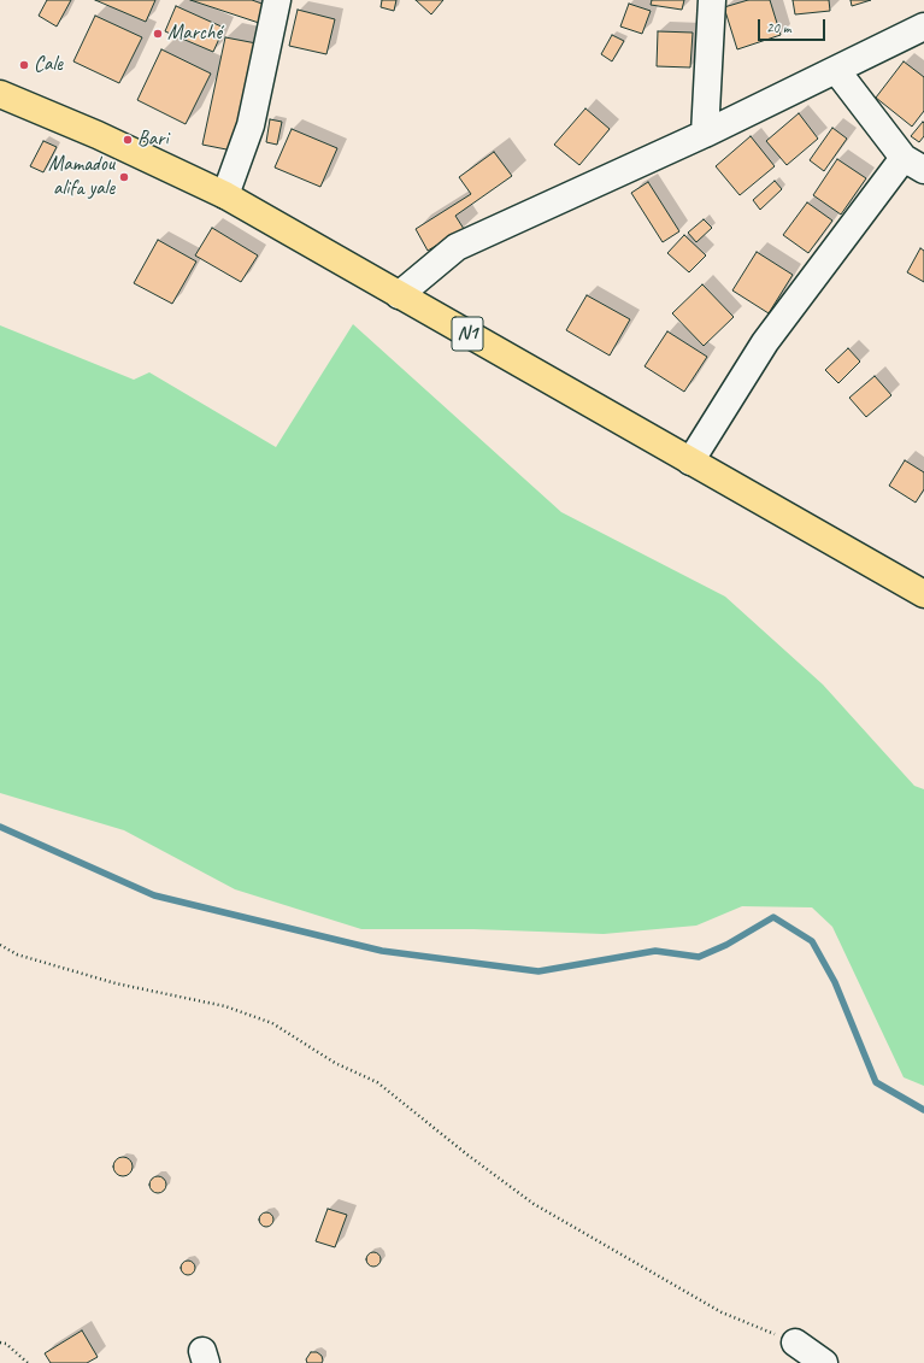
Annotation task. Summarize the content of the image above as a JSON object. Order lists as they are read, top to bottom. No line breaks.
{"streets":{"highway":["N1"]},"places":["Marché","Cale","Bari","Mamadou alifa yale"],"scale_bar":"20 m"}
